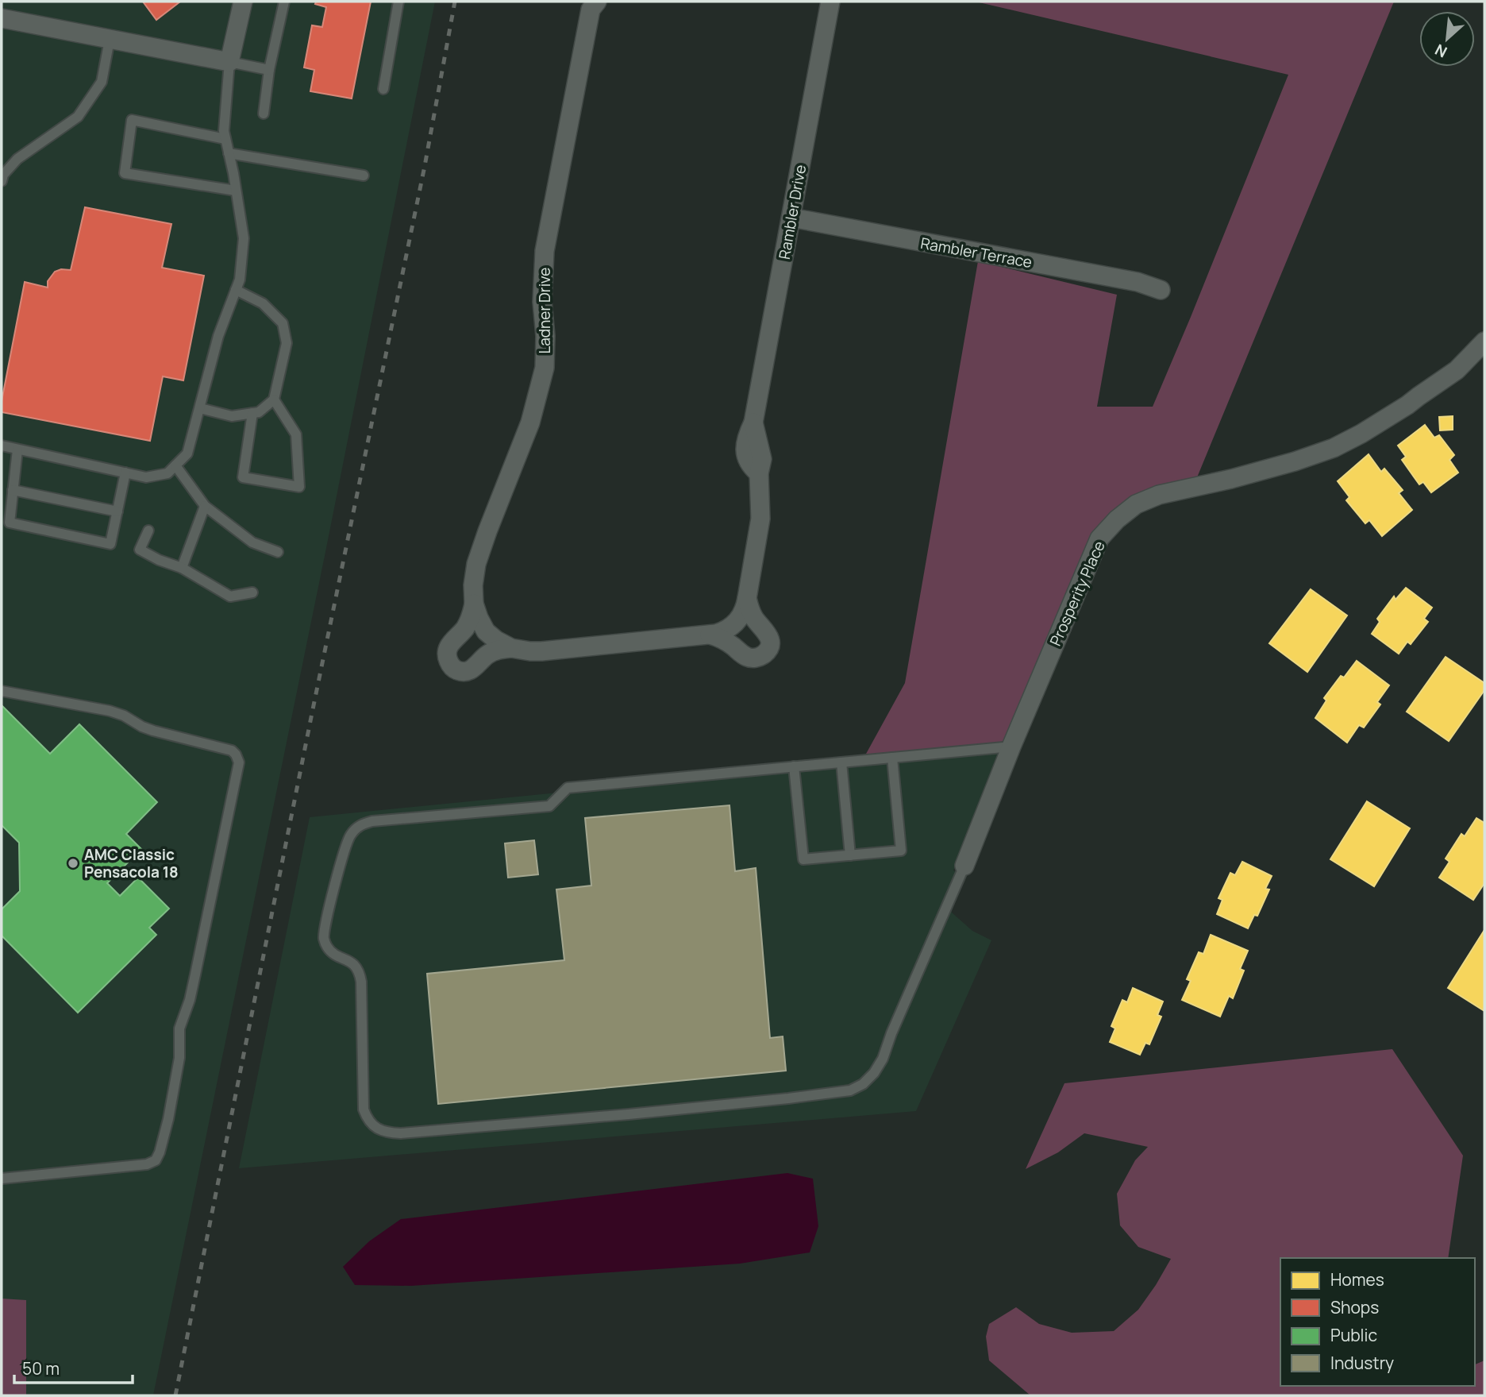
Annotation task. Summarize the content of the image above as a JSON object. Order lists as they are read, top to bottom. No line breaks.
{"streets":{"street":["Rambler Drive","Rambler Terrace","Ladner Drive","Prosperity Place"]},"crossings":[["Rambler Drive","Rambler Terrace"],["Rambler Drive","Ladner Drive"]],"places":["AMC Classic Pensacola 18"],"legend":["Homes","Shops","Public","Industry"],"scale_bar":"50 m","north":"bottom left"}
